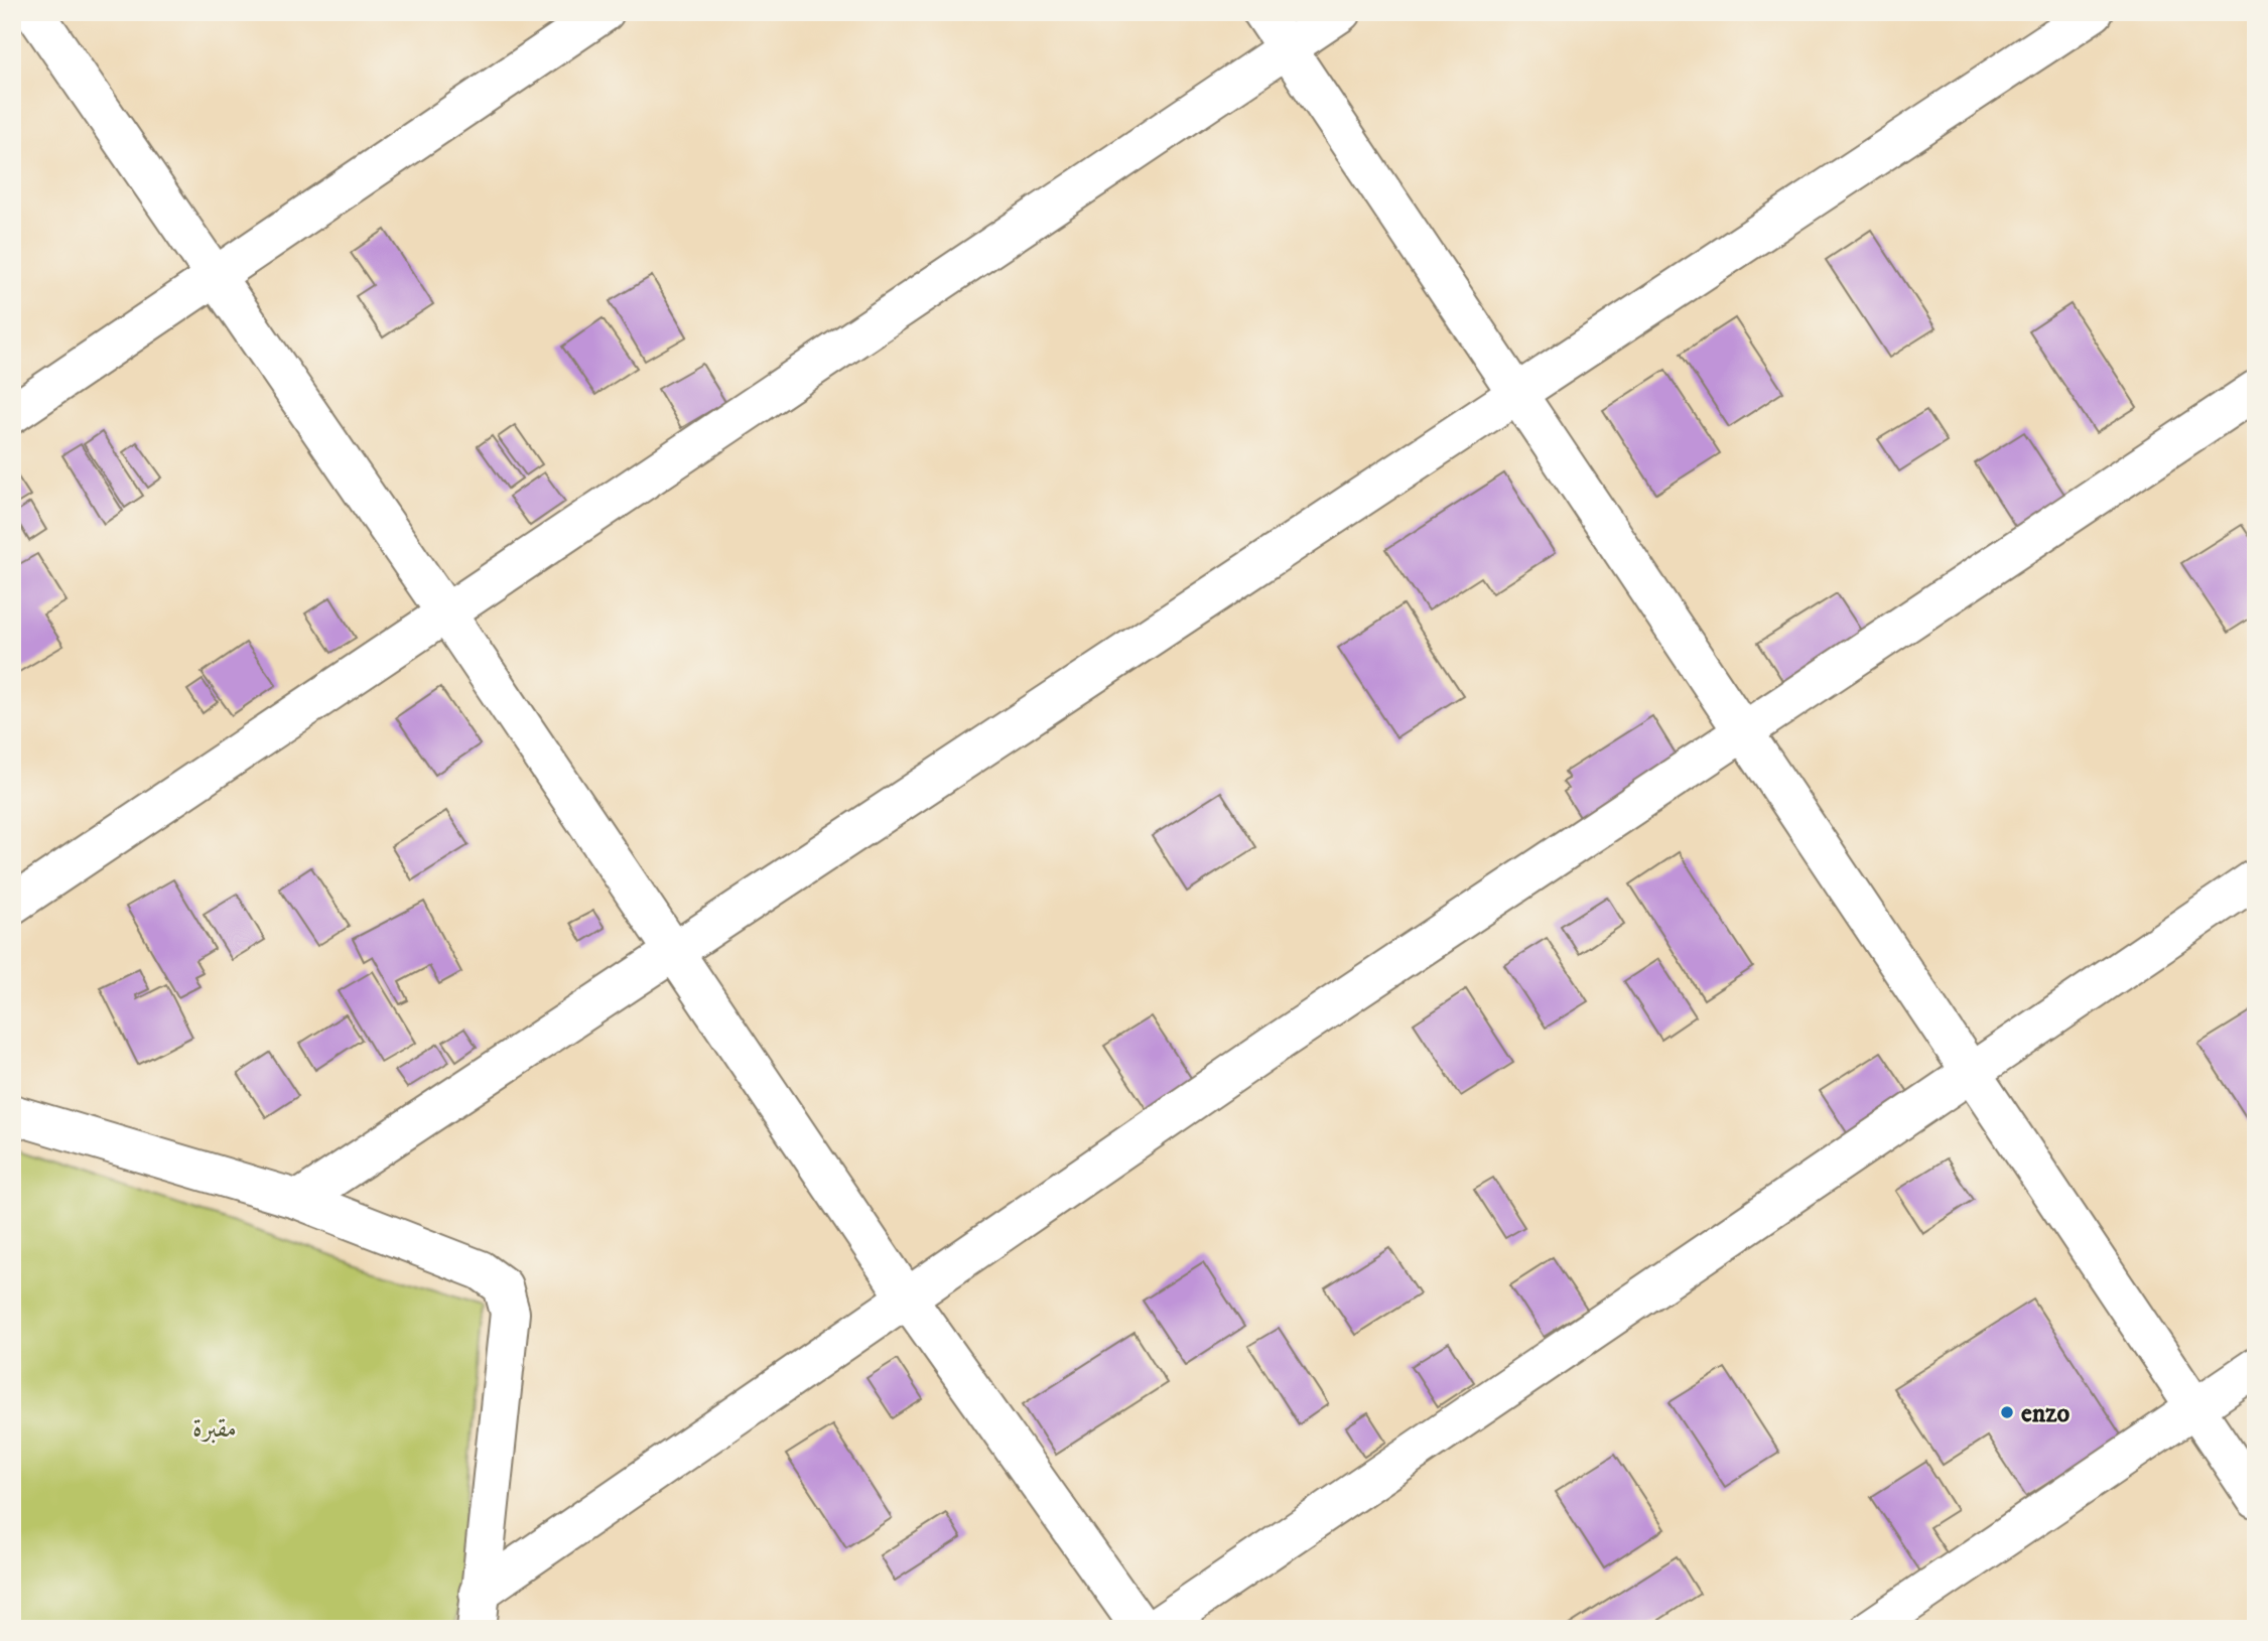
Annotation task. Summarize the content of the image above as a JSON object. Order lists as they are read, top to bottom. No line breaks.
{"parks":["مقبرة"],"places":["enzo"]}
